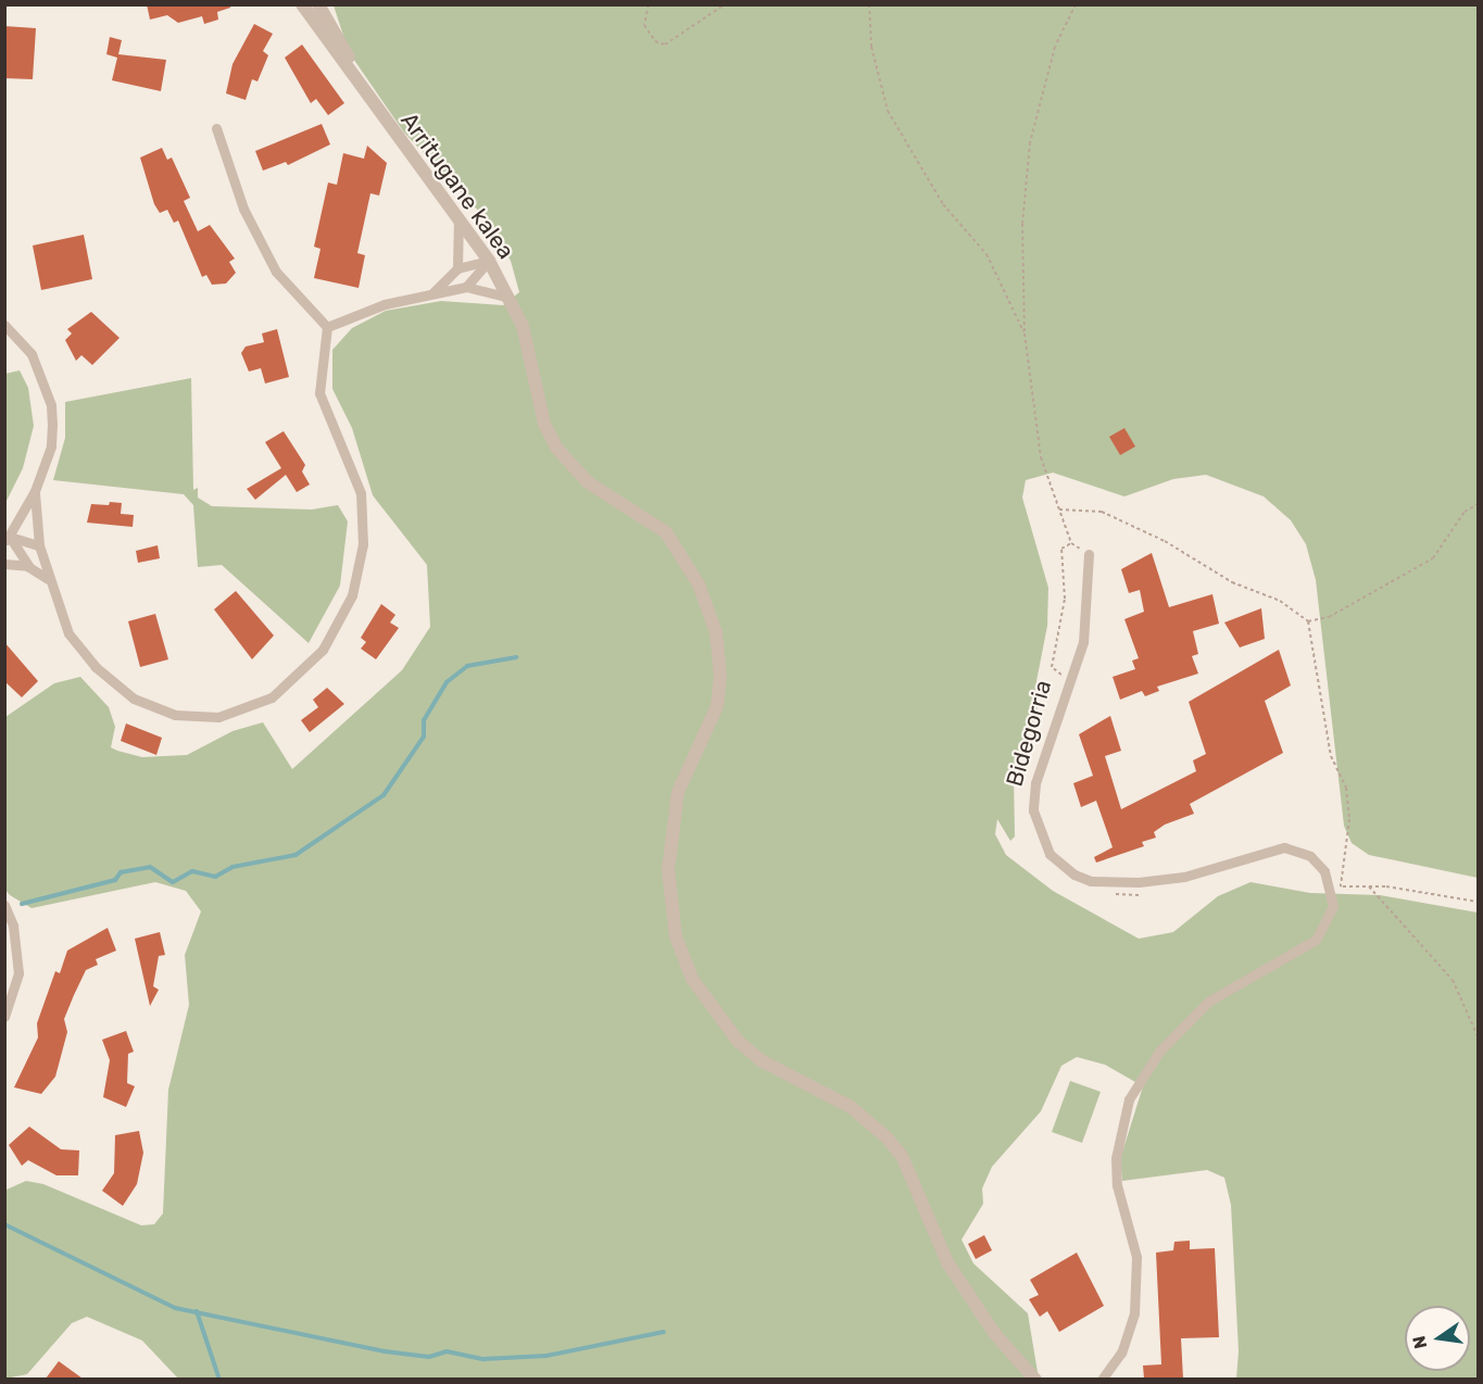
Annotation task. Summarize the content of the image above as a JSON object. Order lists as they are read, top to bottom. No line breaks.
{"streets":{"street":["Arritugane kalea"],"path":["Bidegorria"]},"north":"left"}
